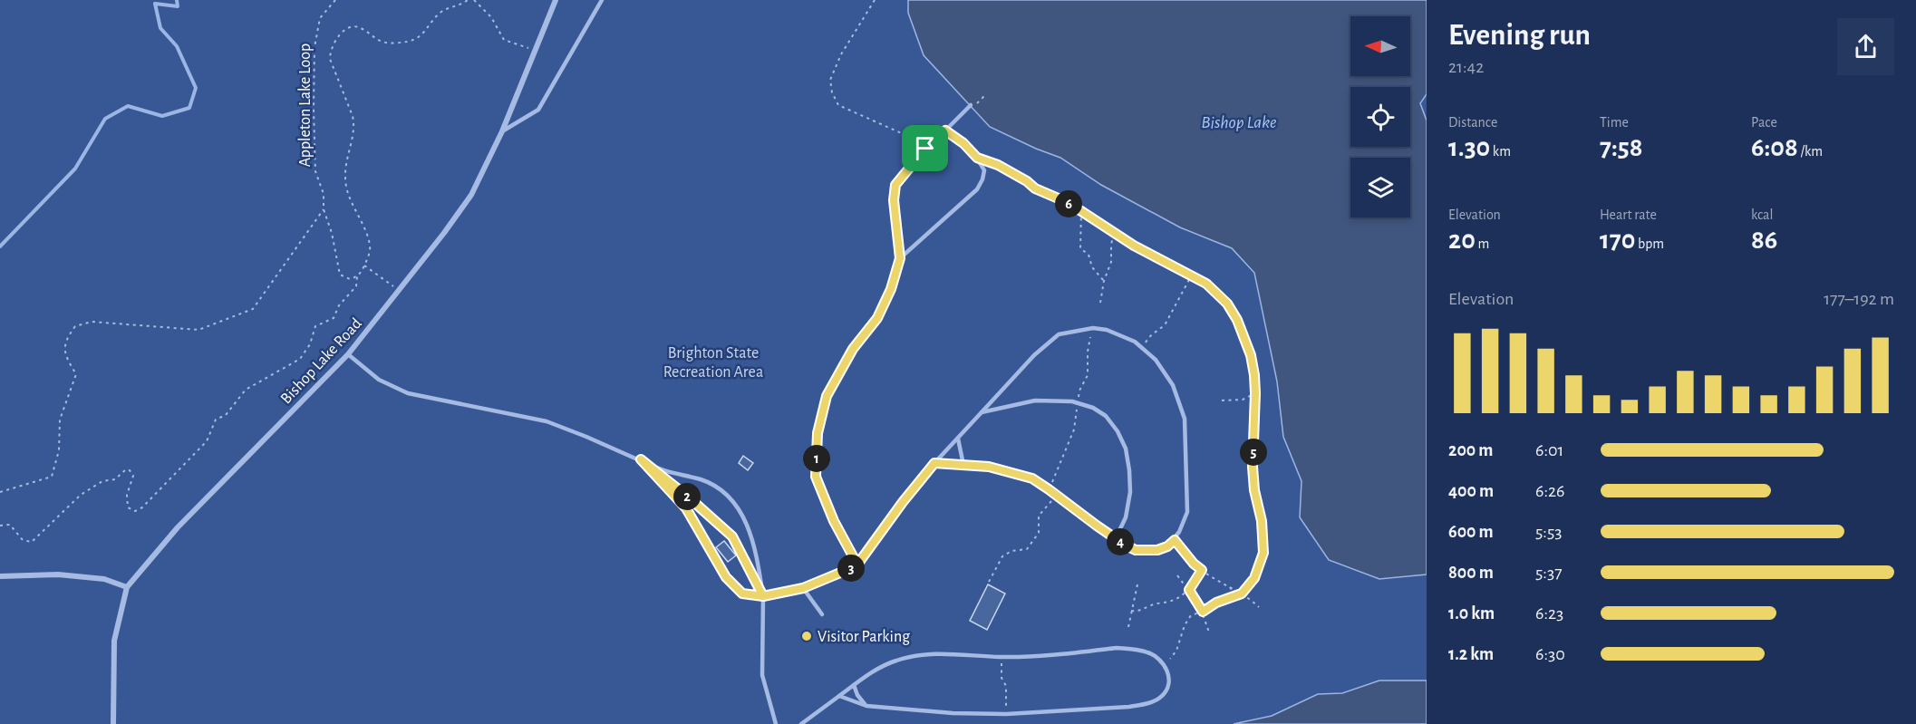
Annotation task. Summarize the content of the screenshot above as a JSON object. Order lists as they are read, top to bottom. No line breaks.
{"streets":{"street":["Bishop Lake Road"],"path":["Appleton Lake Loop"]},"water":["Bishop Lake"],"parks":["Brighton State Recreation Area"],"places":["Visitor Parking"],"north":"left","page":{"heading":["Evening run","21:42"],"stats":[["Distance","1.30 km"],["Time","7:58"],["Pace","6:08 /km"],["Elevation","20 m"],["Heart rate","170 bpm"],["kcal","86"]],"pins":["6","5","1","2","4","3"],"chart":["Elevation","177–192 m"],"list":[{"name":"200 m","note":"6:01"},{"name":"400 m","note":"6:26"},{"name":"600 m","note":"5:53"},{"name":"800 m","note":"5:37"},{"name":"1.0 km","note":"6:23"},{"name":"1.2 km","note":"6:30"}]}}
